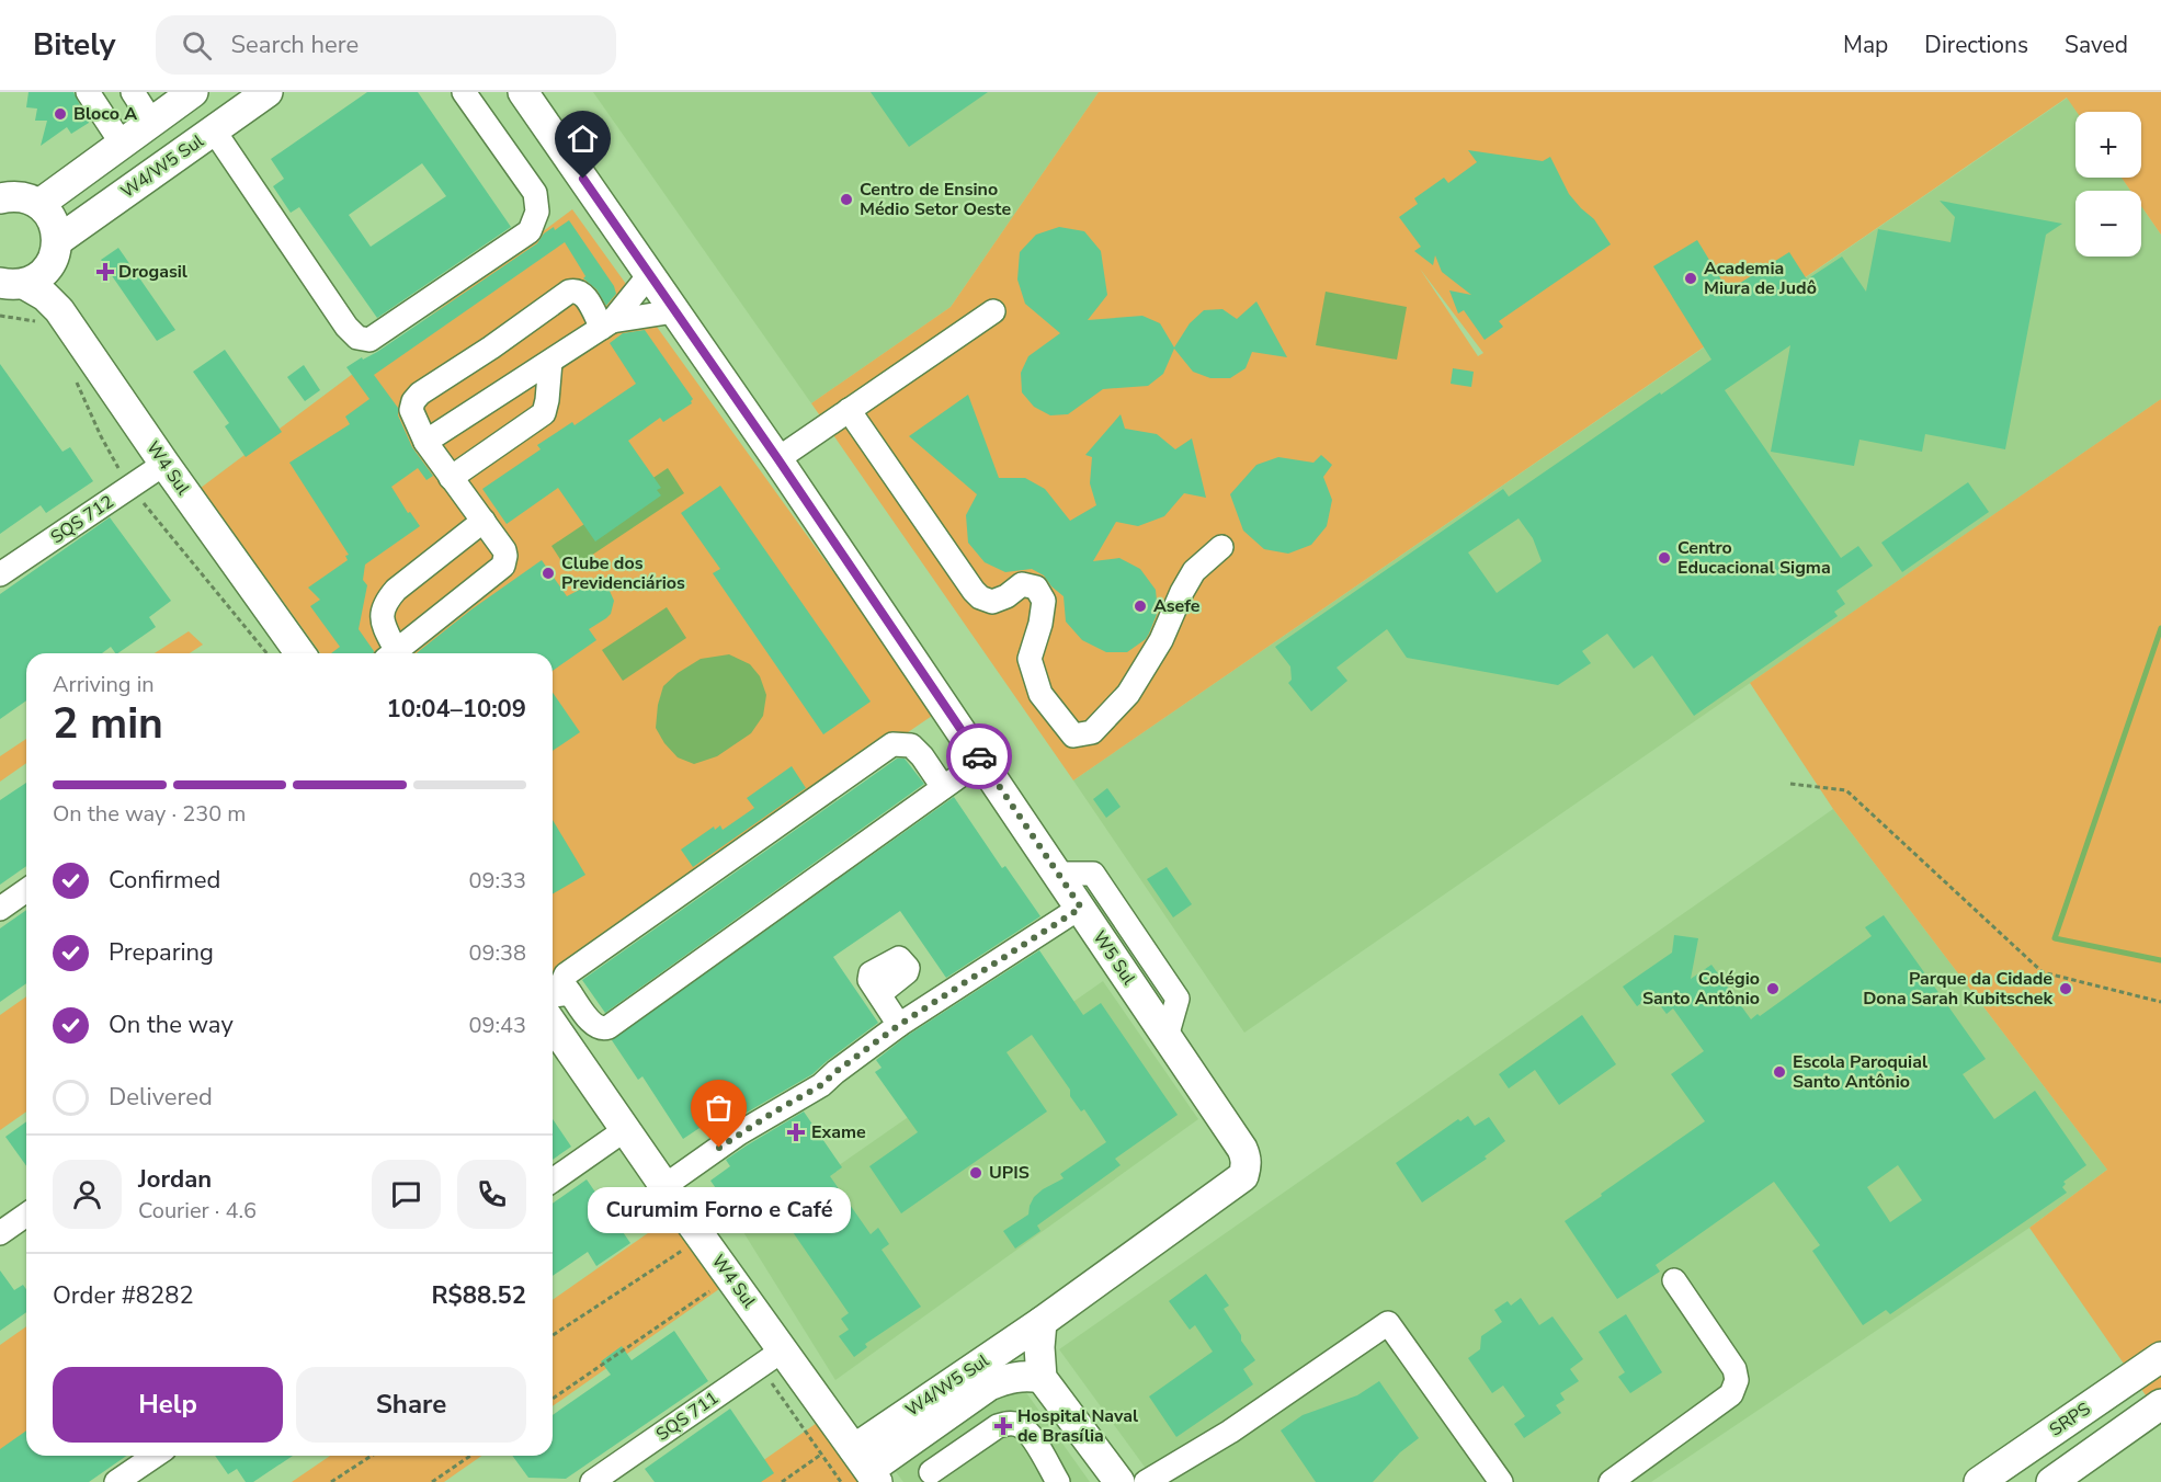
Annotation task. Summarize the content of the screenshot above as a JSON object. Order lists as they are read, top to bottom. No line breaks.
{"streets":{"main road":["W4/W5 Sul","W4 Sul","W5 Sul","SRPS"],"street":["SQS 712","SQS 711"]},"crossings":[["W4/W5 Sul","W4 Sul"],["W4/W5 Sul","W5 Sul"],["W4 Sul","SQS 712"],["W4 Sul","SQS 711"]],"places":{"other":["Bloco A","Centro de Ensino Médio Setor Oeste","Academia Miura de Judô","Centro Educacional Sigma","Clube dos Previdenciários","Asefe","Colégio Santo Antônio","Parque da Cidade Dona Sarah Kubitschek","Escola Paroquial Santo Antônio","Curumim Forno e Café","UPIS"],"health":["Drogasil","Exame","Hospital Naval de Brasília"]},"page":{"header":"Bitely","search":"Search here","nav":["Map","Directions","Saved"],"map_buttons":["+","−"],"heading":["2 min","Arriving in","10:04–10:09"],"panel":["Jordan","Courier · 4.6","Order #8282","R$88.52"],"bar":"On the way · 230 m","list":[["Confirmed","09:33"],["Preparing","09:38"],["On the way","09:43"],"Delivered"],"bubble":"Curumim Forno e Café","buttons":["Help","Share"]}}
